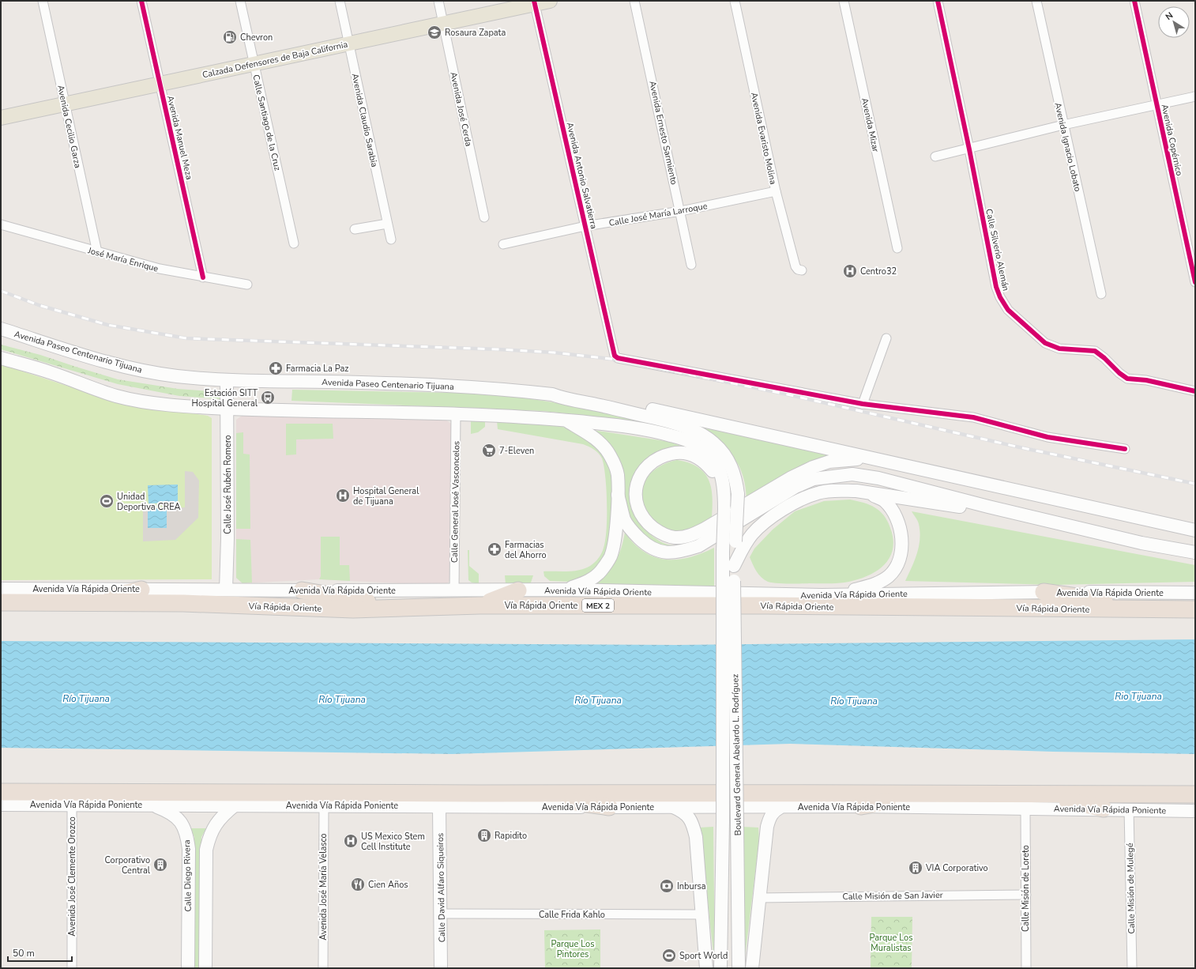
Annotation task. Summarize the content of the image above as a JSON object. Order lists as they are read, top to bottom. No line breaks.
{"streets":{"highway":["Vía Rápida Oriente","MEX 2","Avenida Vía Rápida Poniente"],"main road":["Calzada Defensores de Baja California","Avenida Paseo Centenario Tijuana","Calle José Rubén Romero","Avenida Vía Rápida Oriente","Boulevard General Abelardo L. Rodríguez","Calle Diego Rivera","Calle David Alfaro Siqueiros"],"street":["Avenida José Cerda","Avenida Claudio Sarabia","Calle Santiago de la Cruz","Avenida Mizar","Avenida Cecilio Garza","Avenida Ernesto Sarmiento","Avenida Manuel Meza","Avenida Evaristo Molina","Avenida Copérnico","Avenida Ignacio Lobato","Avenida Antonio Salvatierra","Calle José María Larroque","Calle Silverio Alemán","José María Enrique","Calle General José Vasconcelos","Avenida José Clemente Orozco","Avenida José María Velasco","Calle Misión de Loreto","Calle Misión de Mulegé","Calle Misión de San Javier","Calle Frida Kahlo"]},"crossings":[["Calzada Defensores de Baja California","Avenida José Cerda"],["Calzada Defensores de Baja California","Avenida Claudio Sarabia"],["Calzada Defensores de Baja California","Calle Santiago de la Cruz"],["Calzada Defensores de Baja California","Avenida Cecilio Garza"],["Calzada Defensores de Baja California","Avenida Manuel Meza"],["Calzada Defensores de Baja California","Avenida Antonio Salvatierra"],["Avenida Cecilio Garza","José María Enrique"],["Avenida Ernesto Sarmiento","Calle José María Larroque"],["Avenida Manuel Meza","José María Enrique"],["Avenida Evaristo Molina","Calle José María Larroque"],["Avenida Antonio Salvatierra","Calle José María Larroque"],["Avenida Paseo Centenario Tijuana","Calle José Rubén Romero"],["Avenida Paseo Centenario Tijuana","Boulevard General Abelardo L. Rodríguez"],["Calle José Rubén Romero","Avenida Vía Rápida Oriente"],["Calle General José Vasconcelos","Avenida Vía Rápida Oriente"],["Avenida Vía Rápida Poniente","Calle Diego Rivera"],["Avenida Vía Rápida Poniente","Avenida José Clemente Orozco"],["Avenida Vía Rápida Poniente","Avenida José María Velasco"],["Avenida Vía Rápida Poniente","Calle David Alfaro Siqueiros"],["Avenida Vía Rápida Poniente","Calle Misión de Loreto"],["Avenida Vía Rápida Poniente","Calle Misión de Mulegé"],["Calle David Alfaro Siqueiros","Calle Frida Kahlo"],["Calle Misión de Loreto","Calle Misión de San Javier"]],"water":["Rio Tijuana","Río Tijuana"],"parks":["Parque Los Muralistas","Parque Los Pintores"],"places":{"school or university":["Rosaura Zapata"],"fuel station":["Chevron"],"hospital":["Centro32","Hospital General de Tijuana","US Mexico Stem Cell Institute"],"pharmacy":["Farmacia La Paz","Farmacias del Ahorro"],"bus stop":["Estación SITT Hospital General"],"supermarket":["7-Eleven"],"sports":["Unidad Deportiva CREA","Sport World"],"building":["Rapidito","Corporativo Central","VIA Corporativo"],"restaurant":["Cien Años"],"bank":["Inbursa"]},"scale_bar":"50 m","north":"top left"}
